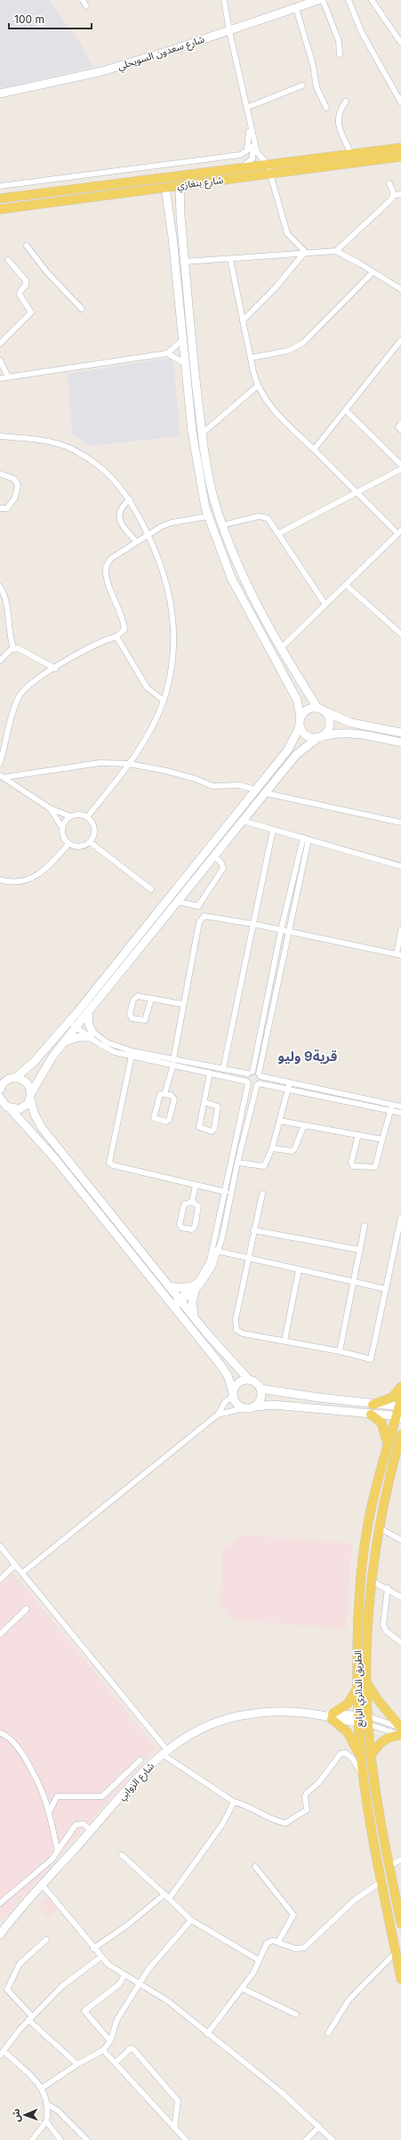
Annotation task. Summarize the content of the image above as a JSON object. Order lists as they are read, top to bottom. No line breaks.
{"streets":{"main road":["شارع بنغازي","الطريق الدائري الرابع"],"street":["شارع سعدون السويحلي","شارع الزوابي"]},"crossings":[["الطريق الدائري الرابع","شارع الزوابي"]],"districts":["قرية9 وليو"],"scale_bar":"100 m","north":"left"}
